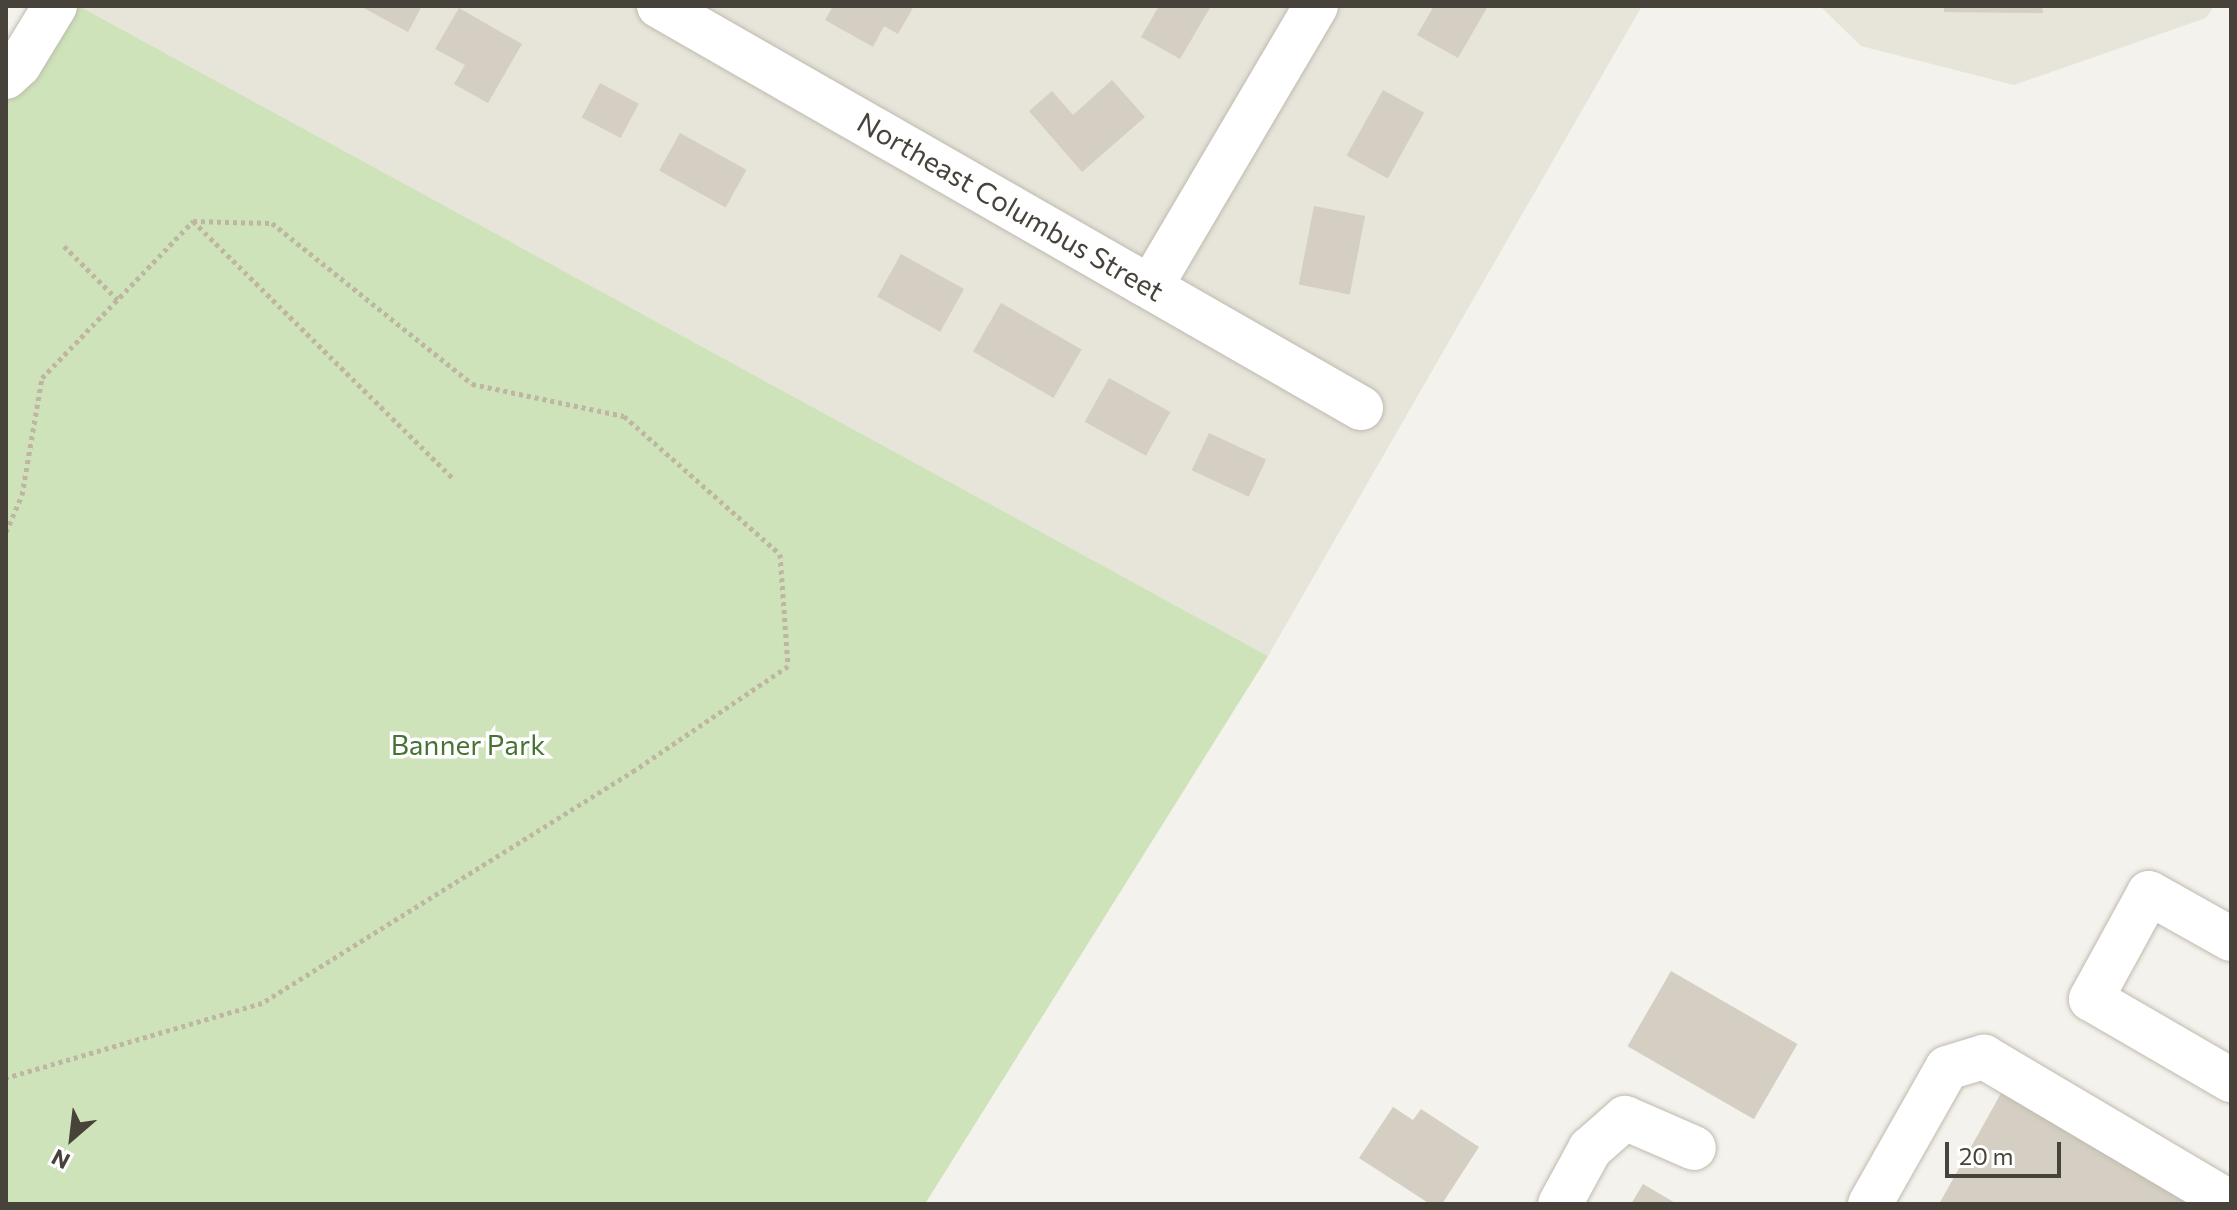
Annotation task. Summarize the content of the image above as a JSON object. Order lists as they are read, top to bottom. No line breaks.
{"streets":{"street":["Northeast Columbus Street"]},"parks":["Banner Park"],"scale_bar":"20 m","north":"bottom left"}
